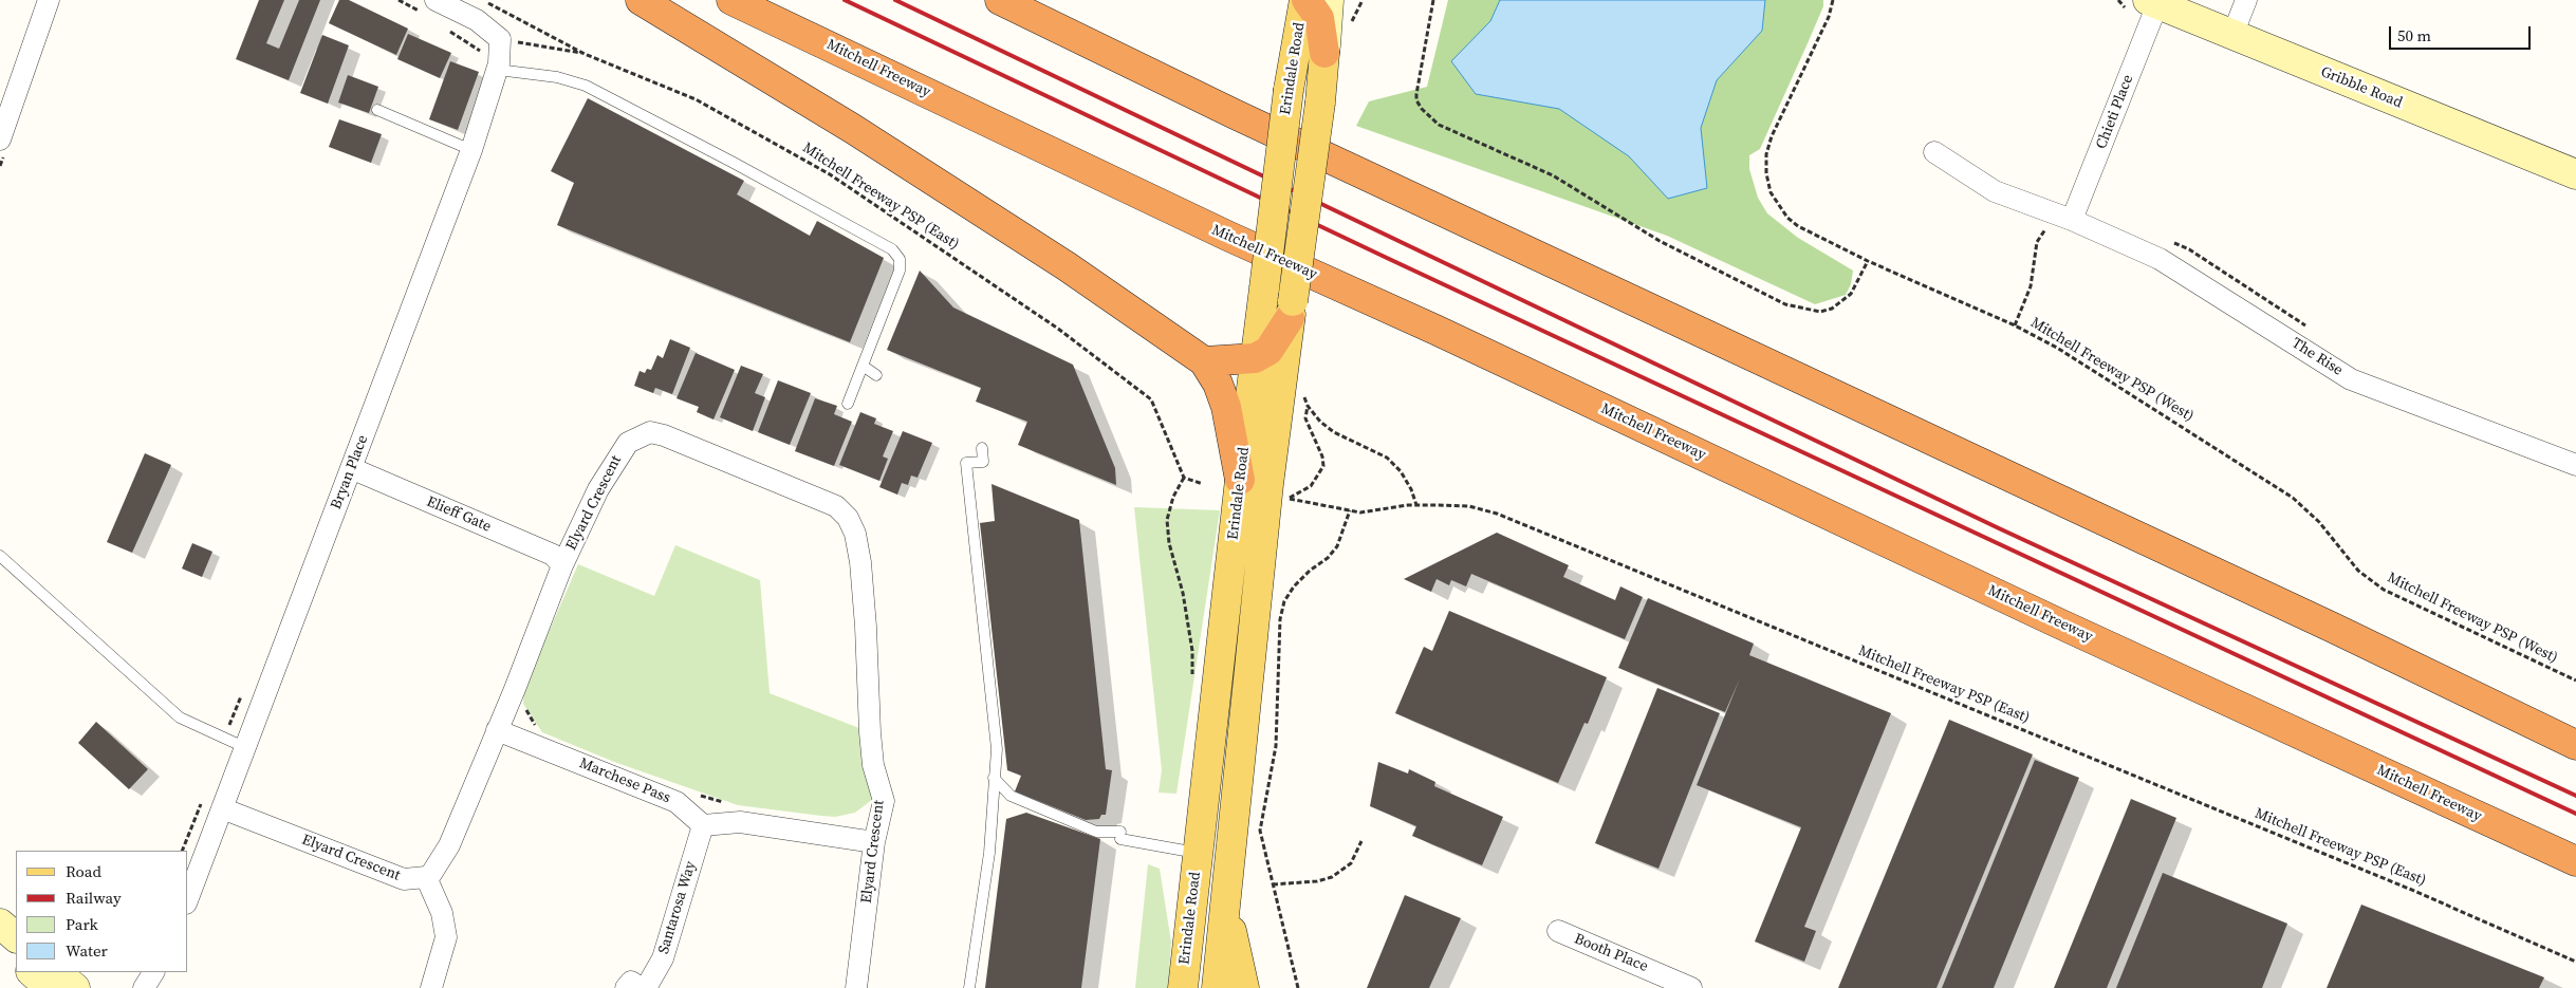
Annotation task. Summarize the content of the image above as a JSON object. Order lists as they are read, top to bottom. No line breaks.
{"streets":{"highway":["Mitchell Freeway"],"main road":["Erindale Road"],"street":["Gribble Road","Chieti Place","The Rise","Bryan Place","Elyard Crescent","Elieff Gate","Marchese Pass","Santarosa Way","Booth Place"],"path":["Mitchell Freeway PSP (East)","Mitchell Freeway PSP (West)"]},"crossings":[["Gribble Road","Chieti Place"],["Chieti Place","The Rise"],["Bryan Place","Elyard Crescent"],["Bryan Place","Elieff Gate"],["Elyard Crescent","Elieff Gate"],["Elyard Crescent","Marchese Pass"],["Marchese Pass","Santarosa Way"]],"legend":["Road","Railway","Park","Water"],"scale_bar":"50 m"}
